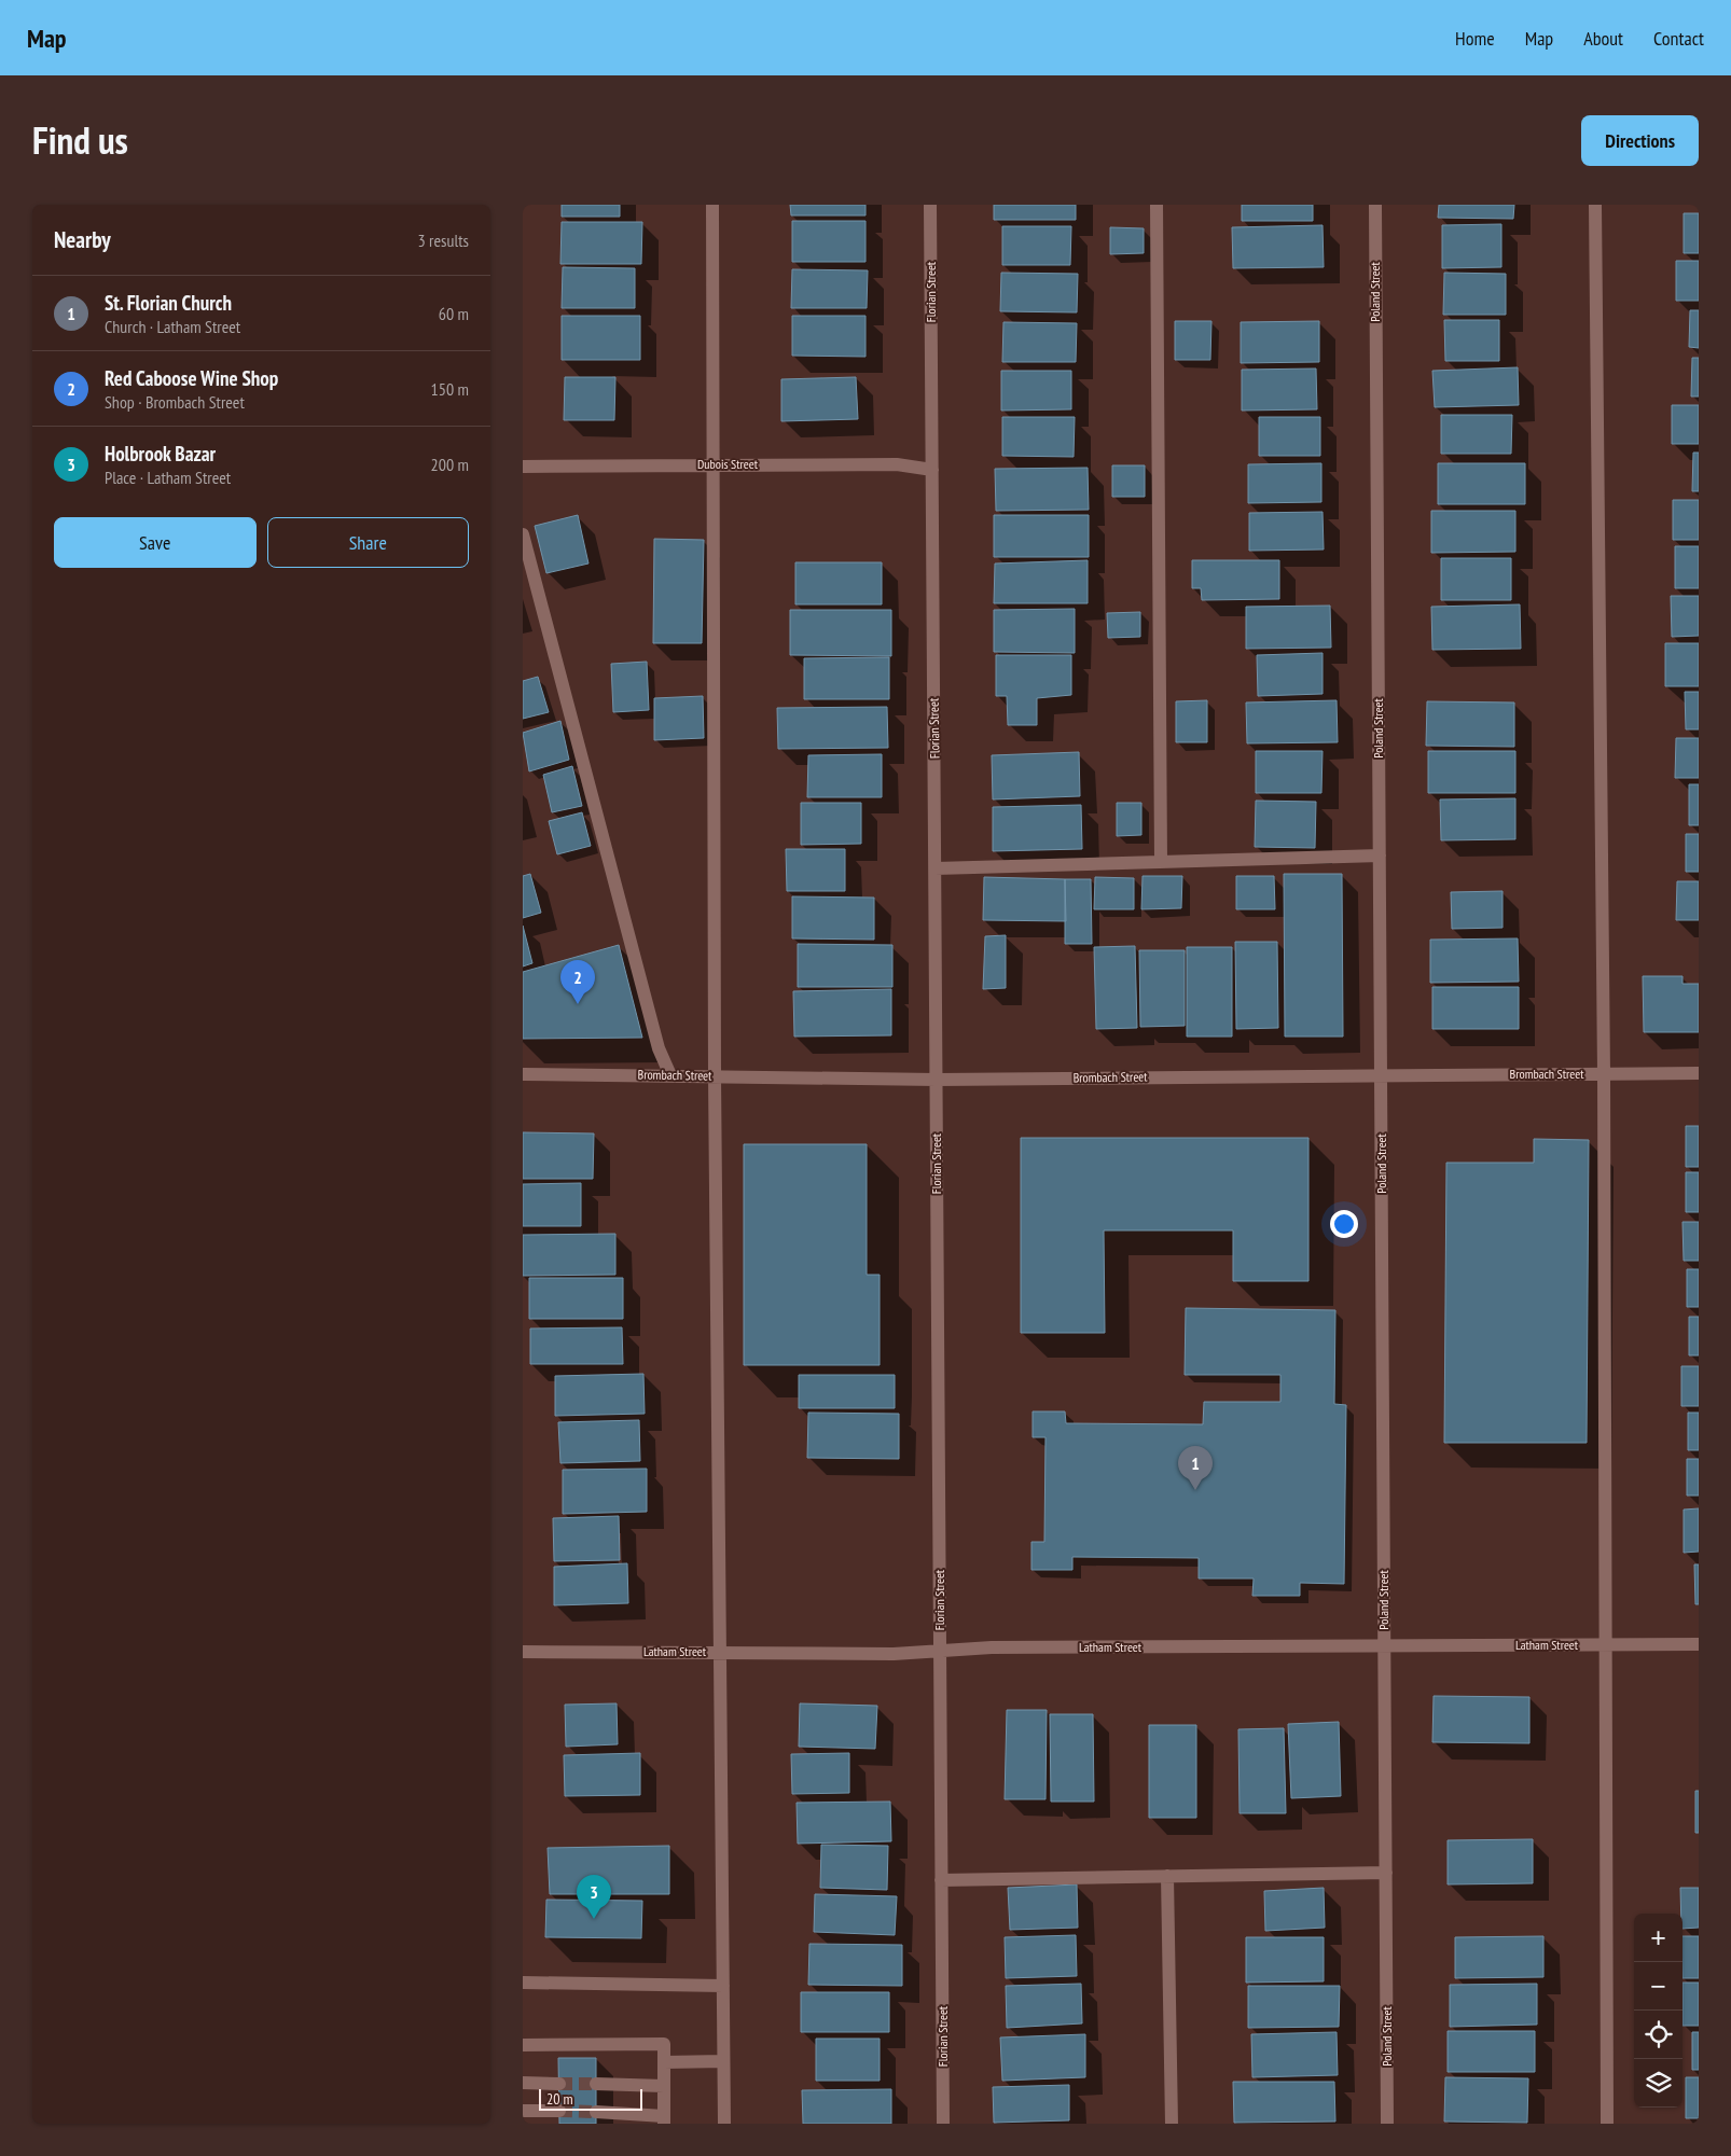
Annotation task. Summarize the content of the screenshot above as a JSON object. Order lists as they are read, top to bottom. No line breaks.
{"streets":{"street":["Florian Street","Poland Street","Dubois Street","Brombach Street","Latham Street"]},"crossings":[["Florian Street","Dubois Street"],["Florian Street","Brombach Street"],["Florian Street","Latham Street"],["Poland Street","Brombach Street"],["Poland Street","Latham Street"]],"scale_bar":"20 m","page":{"header":"Map","nav":["Home","Map","About","Contact"],"title":"Find us","buttons":["Directions",["Save","Share"]],"heading":["Nearby","3 results"],"list":[{"mark":"1","name":"St. Florian Church","note":"Church · Latham Street","value":"60 m"},{"mark":"2","name":"Red Caboose Wine Shop","note":"Shop · Brombach Street","value":"150 m"},{"mark":"3","name":"Holbrook Bazar","note":"Place · Latham Street","value":"200 m"}],"pins":["2","1","3"],"map_buttons":["+","−"],"scale":"20 m"}}
